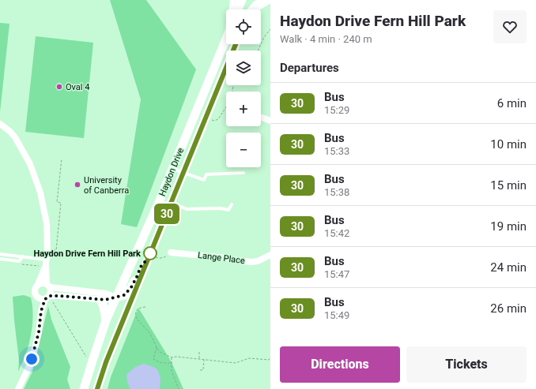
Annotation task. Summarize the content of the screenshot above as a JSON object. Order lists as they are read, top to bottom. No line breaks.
{"streets":{"main road":["Haydon Drive"],"street":["Lange Place"]},"places":["Oval 4","University of Canberra","Haydon Drive Fern Hill Park"],"lines":["bus line 30"],"page":{"on_map":"30","heading":[["Haydon Drive Fern Hill Park","Walk · 4 min · 240 m"],"Departures"],"map_buttons":["+","−"],"list":[{"mark":"30","name":"Bus","note":"15:29","value":"6 min"},{"mark":"30","name":"Bus","note":"15:33","value":"10 min"},{"mark":"30","name":"Bus","note":"15:38","value":"15 min"},{"mark":"30","name":"Bus","note":"15:42","value":"19 min"},{"mark":"30","name":"Bus","note":"15:47","value":"24 min"},{"mark":"30","name":"Bus","note":"15:49","value":"26 min"}],"buttons":["Directions","Tickets"]}}
